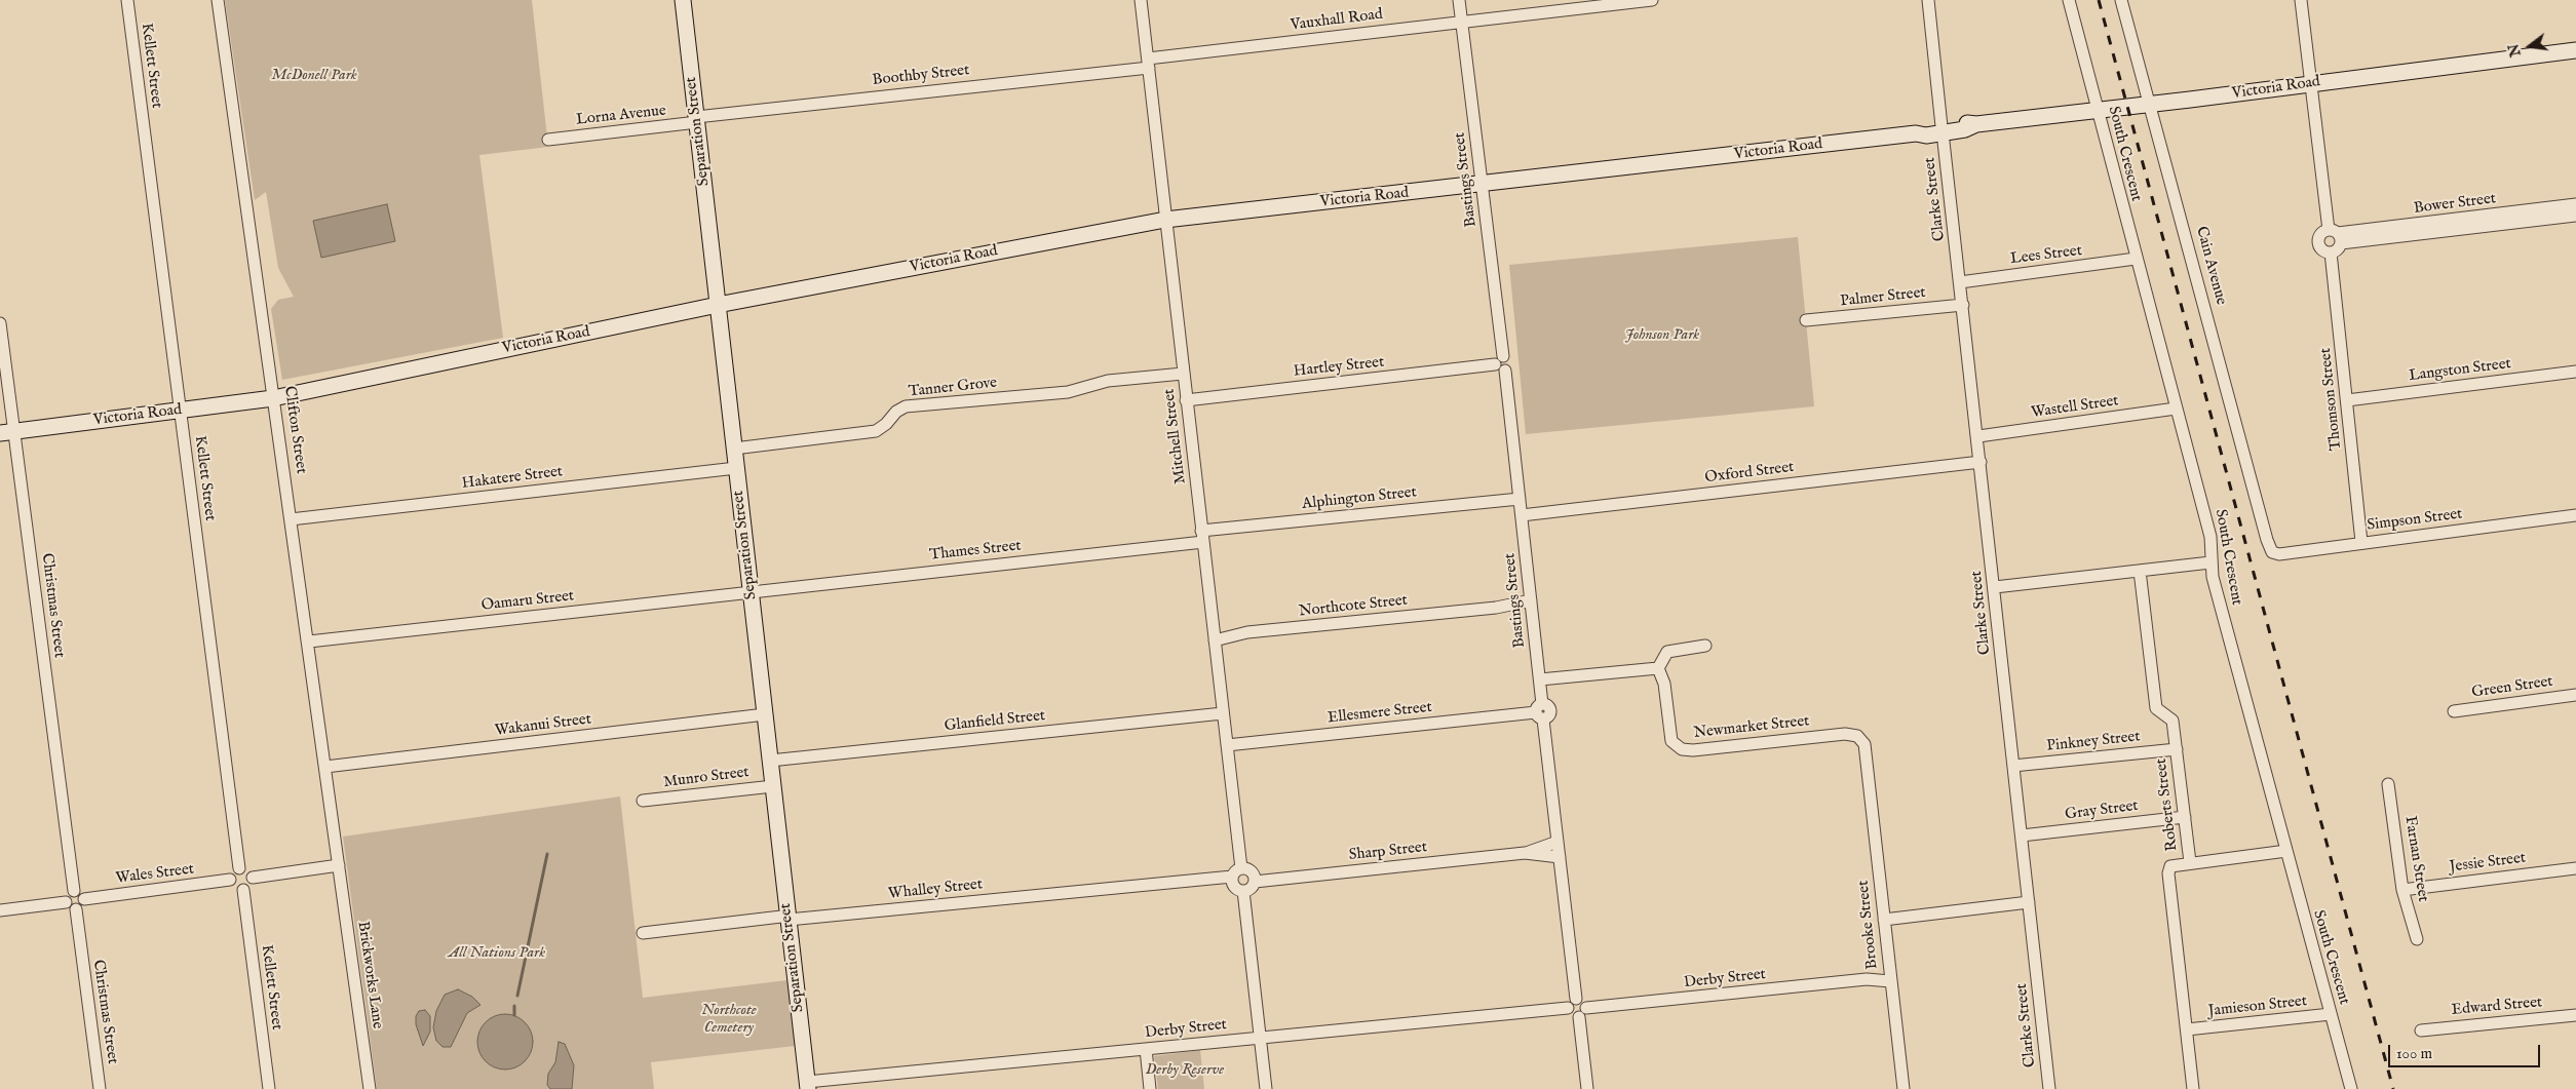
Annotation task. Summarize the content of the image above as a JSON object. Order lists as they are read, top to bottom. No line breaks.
{"streets":{"street":["Vauxhall Road","Kellett Street","Boothby Street","Victoria Road","Lorna Avenue","Separation Street","South Crescent","Bastings Street","Clarke Street","Bower Street","Lees Street","Cain Avenue","Palmer Street","Hartley Street","Langston Street","Tanner Grove","Thomson Street","Wastell Street","Clifton Street","Mitchell Street","Oxford Street","Hakatere Street","Alphington Street","Simpson Street","Thames Street","Oamaru Street","Christmas Street","Northcote Street","Green Street","Ellesmere Street","Glanfield Street","Wakanui Street","Newmarket Street","Pinkney Street","Munro Street","Roberts Street","Gray Street","Sharp Street","Farnan Street","Jessie Street","Wales Street","Whalley Street","Brooke Street","Brickworks Lane","Derby Street","Jamieson Street","Edward Street"]},"crossings":[["Vauxhall Road","Boothby Street"],["Vauxhall Road","Bastings Street"],["Vauxhall Road","Mitchell Street"],["Kellett Street","Victoria Road"],["Kellett Street","Wales Street"],["Boothby Street","Lorna Avenue"],["Boothby Street","Separation Street"],["Boothby Street","Mitchell Street"],["Victoria Road","Separation Street"],["Victoria Road","South Crescent"],["Victoria Road","Bastings Street"],["Victoria Road","Clarke Street"],["Victoria Road","Cain Avenue"],["Victoria Road","Clifton Street"],["Victoria Road","Mitchell Street"],["Victoria Road","Christmas Street"],["Lorna Avenue","Separation Street"],["Separation Street","Tanner Grove"],["Separation Street","Hakatere Street"],["Separation Street","Thames Street"],["Separation Street","Oamaru Street"],["Separation Street","Glanfield Street"],["Separation Street","Wakanui Street"],["Separation Street","Munro Street"],["Separation Street","Whalley Street"],["Separation Street","Derby Street"],["South Crescent","Lees Street"],["South Crescent","Wastell Street"],["South Crescent","Jamieson Street"],["Bastings Street","Hartley Street"],["Bastings Street","Oxford Street"],["Bastings Street","Alphington Street"],["Bastings Street","Northcote Street"],["Bastings Street","Ellesmere Street"],["Bastings Street","Sharp Street"],["Bastings Street","Derby Street"],["Clarke Street","Lees Street"],["Clarke Street","Palmer Street"],["Clarke Street","Wastell Street"],["Clarke Street","Oxford Street"],["Clarke Street","Pinkney Street"],["Clarke Street","Gray Street"],["Bower Street","Thomson Street"],["Cain Avenue","Simpson Street"],["Hartley Street","Mitchell Street"],["Langston Street","Thomson Street"],["Tanner Grove","Mitchell Street"],["Thomson Street","Simpson Street"],["Clifton Street","Hakatere Street"],["Clifton Street","Oamaru Street"],["Clifton Street","Wakanui Street"],["Clifton Street","Brickworks Lane"],["Mitchell Street","Alphington Street"],["Mitchell Street","Thames Street"],["Mitchell Street","Northcote Street"],["Mitchell Street","Ellesmere Street"],["Mitchell Street","Glanfield Street"],["Mitchell Street","Sharp Street"],["Mitchell Street","Whalley Street"],["Alphington Street","Thames Street"],["Thames Street","Oamaru Street"],["Christmas Street","Wales Street"],["Newmarket Street","Brooke Street"],["Pinkney Street","Roberts Street"],["Roberts Street","Gray Street"],["Roberts Street","Jamieson Street"],["Sharp Street","Whalley Street"],["Farnan Street","Jessie Street"],["Brooke Street","Derby Street"]],"parks":["McDonell Park","Johnson Park","All Nations Park","Northcote Cemetery","Derby Reserve"],"scale_bar":"100 m","north":"left"}
